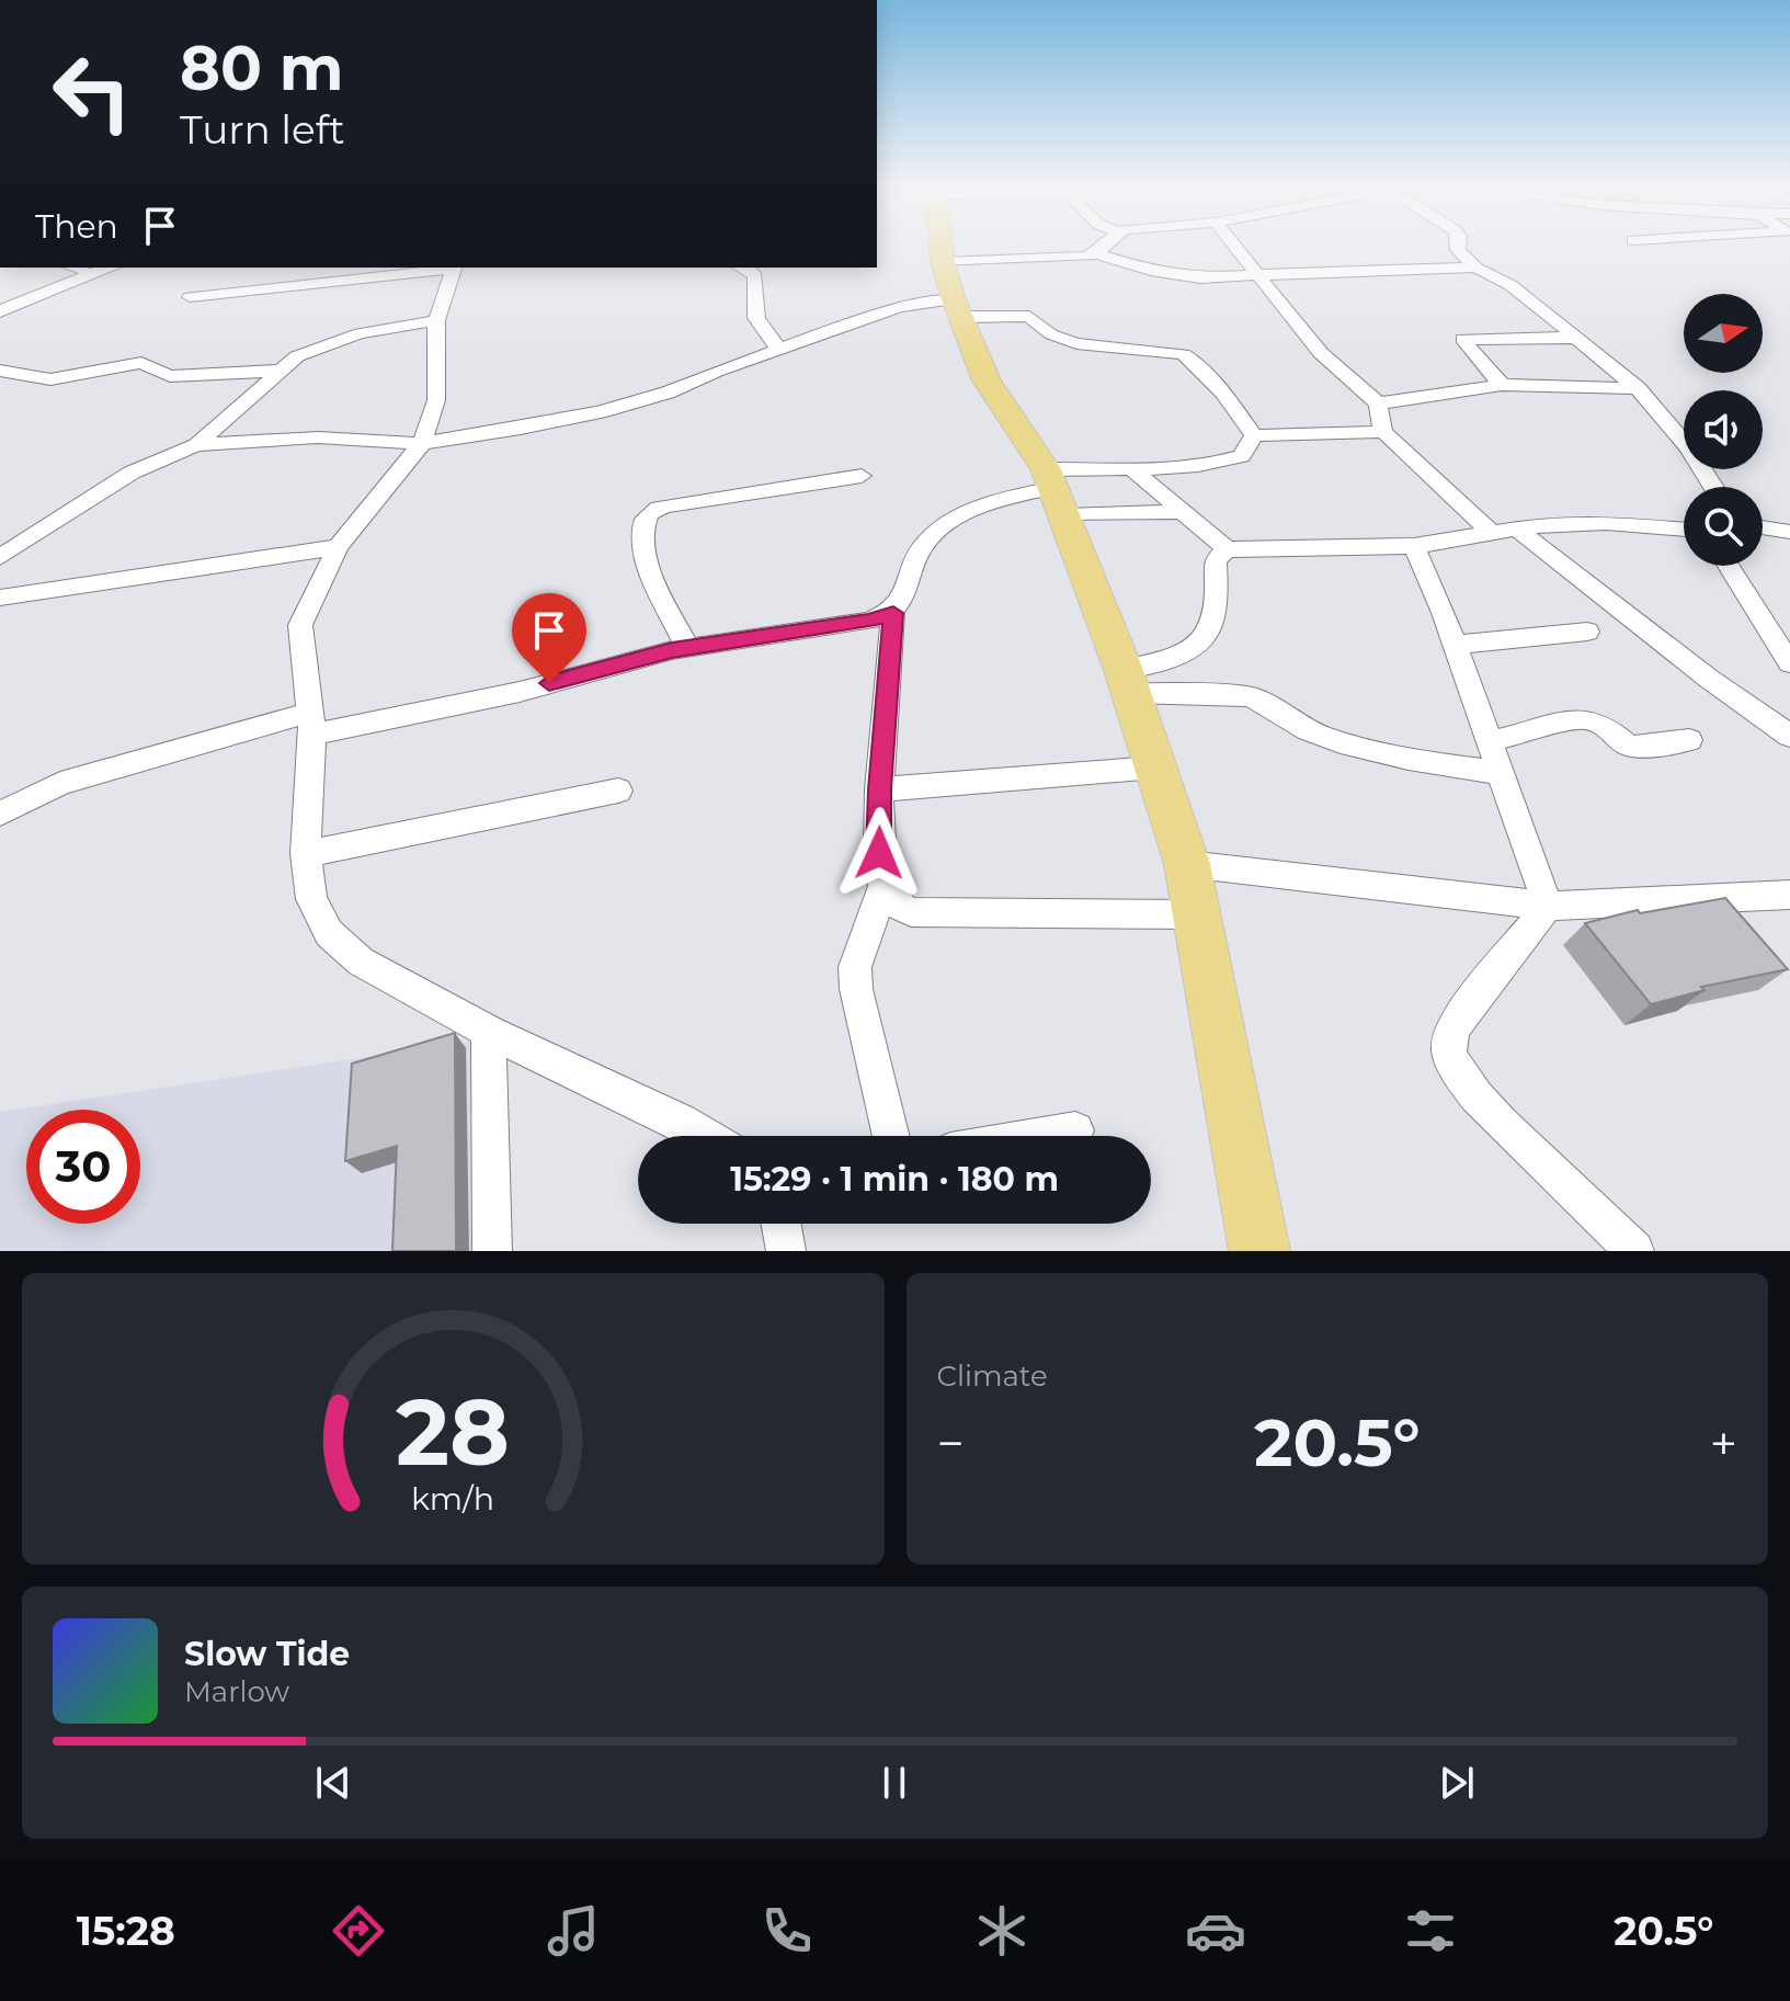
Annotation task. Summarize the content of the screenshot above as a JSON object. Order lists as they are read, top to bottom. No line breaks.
{"north":"right","page":{"turn":["80 m","Turn left"],"then":"Then","limit":"30","trip":"15:29 · 1 min · 180 m","tile":"Climate","heat":["−","20.5°","+"],"song":["Slow Tide","Marlow"],"tabs":["15:28","20.5°"],"gauge":["28","km/h"]}}
